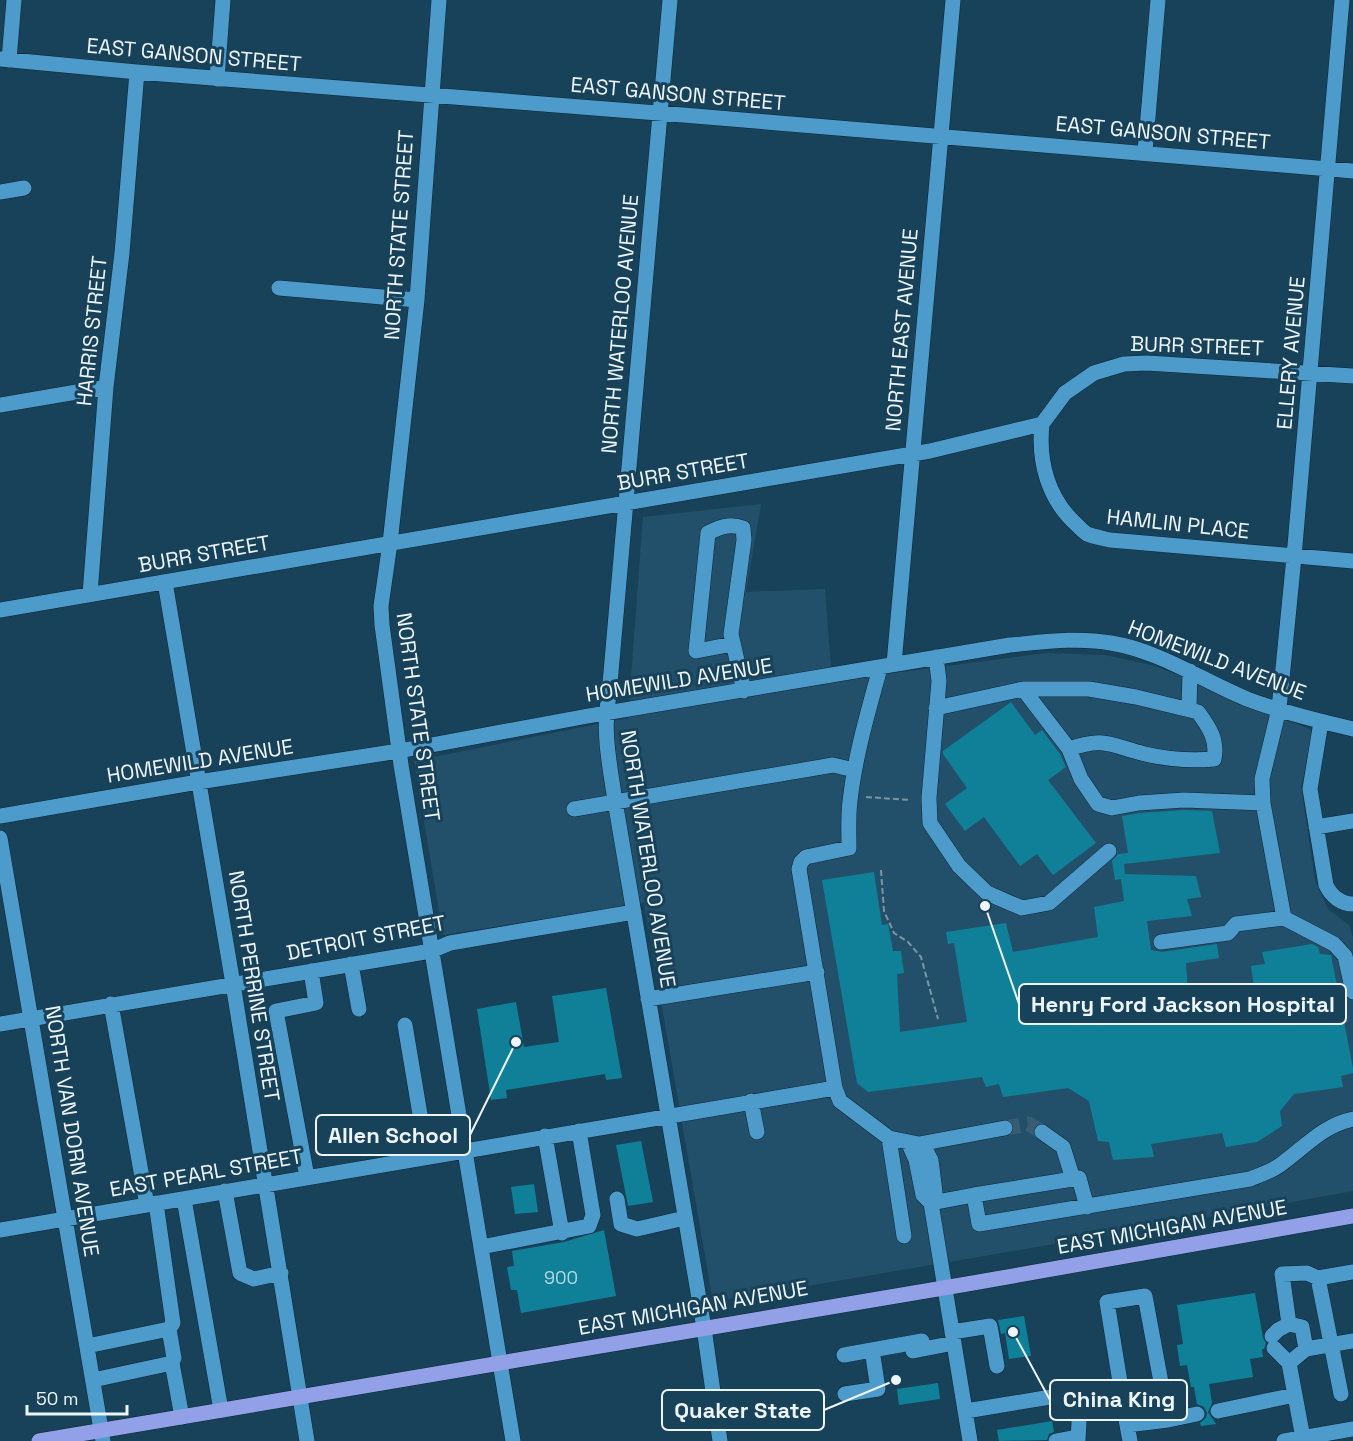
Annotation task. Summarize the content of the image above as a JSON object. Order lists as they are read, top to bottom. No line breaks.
{"streets":{"main road":["EAST MICHIGAN AVENUE"],"street":["EAST GANSON STREET","NORTH STATE STREET","NORTH WATERLOO AVENUE","NORTH EAST AVENUE","HARRIS STREET","BURR STREET","ELLERY AVENUE","HAMLIN PLACE","HOMEWILD AVENUE","DETROIT STREET","NORTH PERRINE STREET","NORTH VAN DORN AVENUE","EAST PEARL STREET"]},"crossings":[["EAST GANSON STREET","NORTH STATE STREET"],["EAST GANSON STREET","NORTH WATERLOO AVENUE"],["EAST GANSON STREET","NORTH EAST AVENUE"],["EAST GANSON STREET","HARRIS STREET"],["EAST GANSON STREET","ELLERY AVENUE"],["NORTH STATE STREET","BURR STREET"],["NORTH STATE STREET","HOMEWILD AVENUE"],["NORTH STATE STREET","DETROIT STREET"],["NORTH STATE STREET","EAST PEARL STREET"],["NORTH STATE STREET","EAST MICHIGAN AVENUE"],["NORTH WATERLOO AVENUE","BURR STREET"],["NORTH WATERLOO AVENUE","HOMEWILD AVENUE"],["NORTH WATERLOO AVENUE","DETROIT STREET"],["NORTH WATERLOO AVENUE","EAST PEARL STREET"],["NORTH WATERLOO AVENUE","EAST MICHIGAN AVENUE"],["NORTH EAST AVENUE","BURR STREET"],["NORTH EAST AVENUE","HOMEWILD AVENUE"],["HARRIS STREET","BURR STREET"],["BURR STREET","ELLERY AVENUE"],["BURR STREET","HAMLIN PLACE"],["BURR STREET","NORTH PERRINE STREET"],["ELLERY AVENUE","HAMLIN PLACE"],["ELLERY AVENUE","HOMEWILD AVENUE"],["HOMEWILD AVENUE","NORTH PERRINE STREET"],["DETROIT STREET","NORTH PERRINE STREET"],["DETROIT STREET","NORTH VAN DORN AVENUE"],["NORTH PERRINE STREET","EAST PEARL STREET"],["NORTH PERRINE STREET","EAST MICHIGAN AVENUE"],["NORTH VAN DORN AVENUE","EAST PEARL STREET"],["NORTH VAN DORN AVENUE","EAST MICHIGAN AVENUE"]],"places":["Henry Ford Jackson Hospital","Allen School","China King","Quaker State"],"house_numbers":["900"],"scale_bar":"50 m"}
